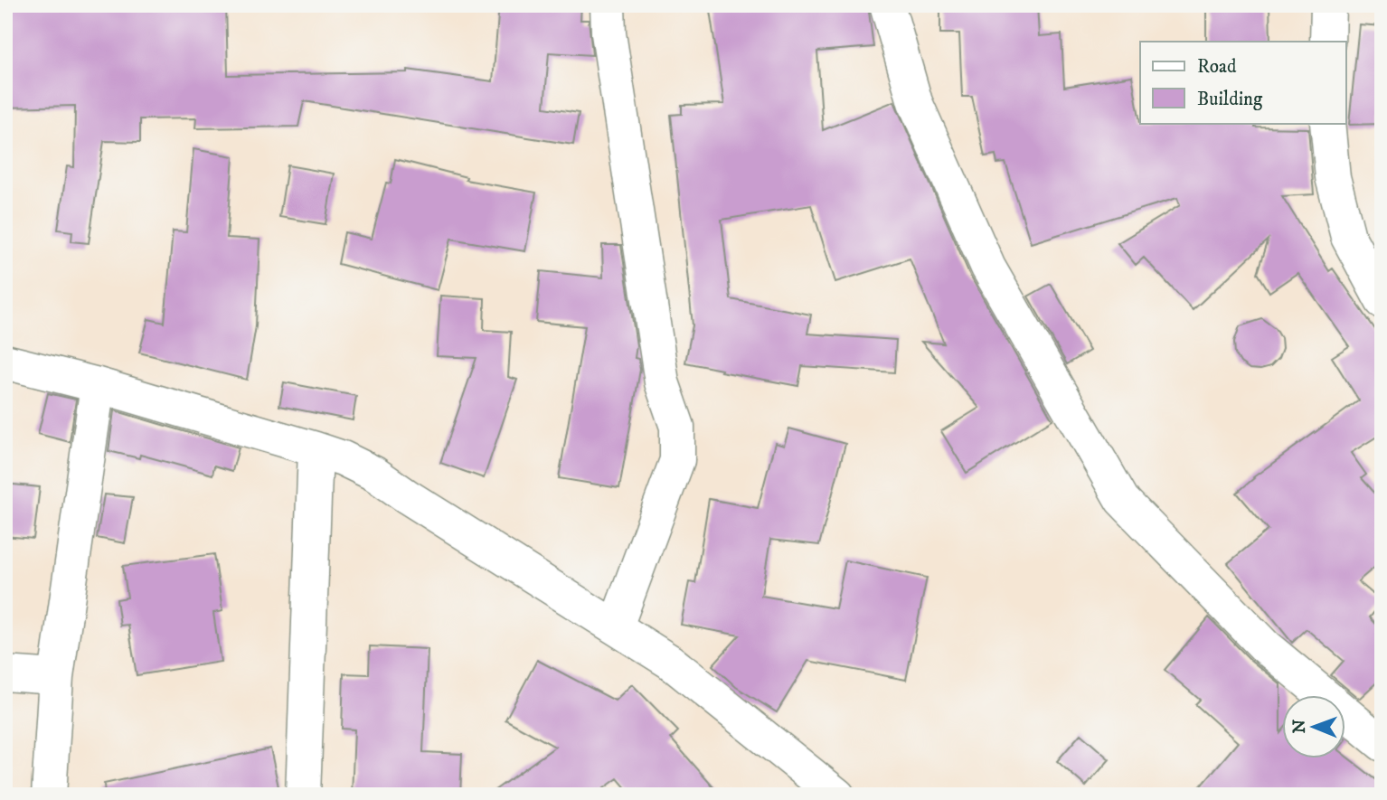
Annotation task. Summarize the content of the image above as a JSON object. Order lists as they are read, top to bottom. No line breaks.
{"legend":["Road","Building"],"north":"left"}
